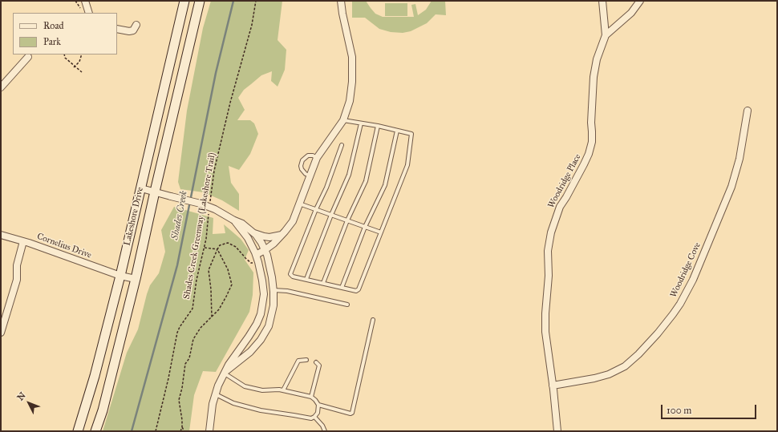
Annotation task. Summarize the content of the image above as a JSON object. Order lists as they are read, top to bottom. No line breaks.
{"streets":{"main road":["Lakeshore Drive"],"street":["Woodridge Place","Cornelius Drive","Woodridge Cove"],"path":["Shades Creek Greenway (Lakeshore Trail)"]},"crossings":[["Woodridge Place","Woodridge Cove"],["Lakeshore Drive","Cornelius Drive"]],"water":["Shades Creek"],"legend":["Road","Park"],"scale_bar":"100 m","north":"top left"}
